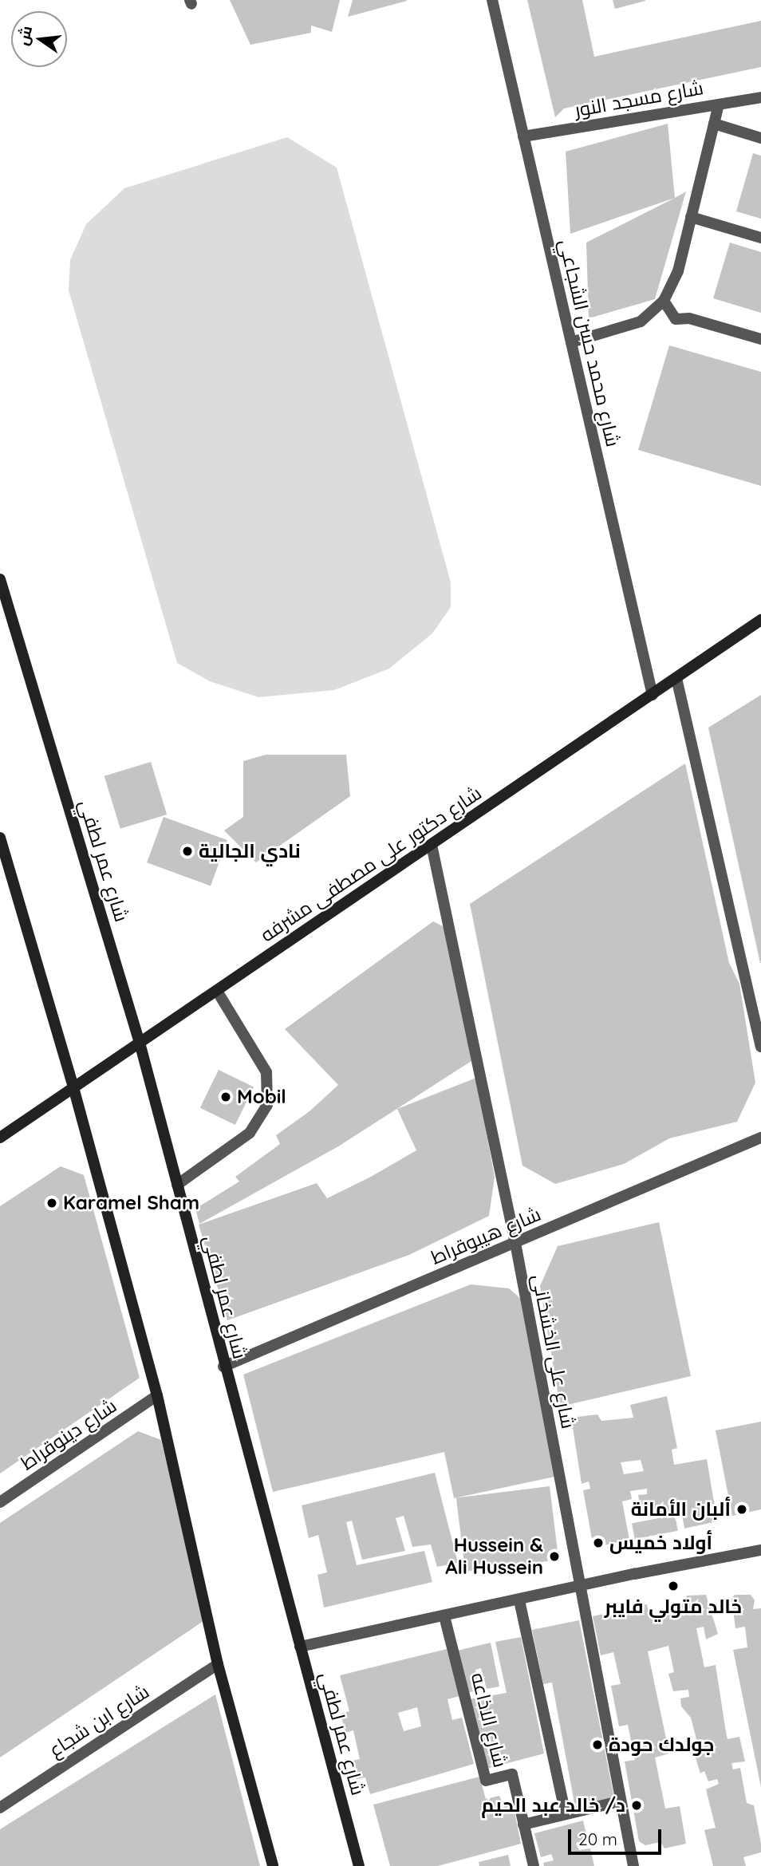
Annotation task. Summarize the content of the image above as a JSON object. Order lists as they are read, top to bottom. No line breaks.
{"streets":{"main road":["شارع عمر لطفي","شارع دكتور على مصطفى مشرفه"],"street":["شارع مسجد النور","شارع محمد حسن الشجاعي","شارع هيبوقراط","شارع على الخشخانى","شارع دينوقراط","شارع الاذاعه","شارع ابن شجاع"]},"crossings":[["شارع مسجد النور","شارع محمد حسن الشجاعي"],["شارع محمد حسن الشجاعي","شارع دكتور على مصطفى مشرفه"],["شارع عمر لطفي","شارع دكتور على مصطفى مشرفه"],["شارع عمر لطفي","شارع هيبوقراط"],["شارع دكتور على مصطفى مشرفه","شارع على الخشخانى"],["شارع هيبوقراط","شارع على الخشخانى"]],"places":["نادي الجالية","Mobil","Karamel Sham","ألبان الأمانة","أولاد خميس","Hussein & Ali Hussein","خالد متولي فايبر","جولدك حودة","د/ خالد عبد الحيم"],"scale_bar":"20 m","north":"left"}
